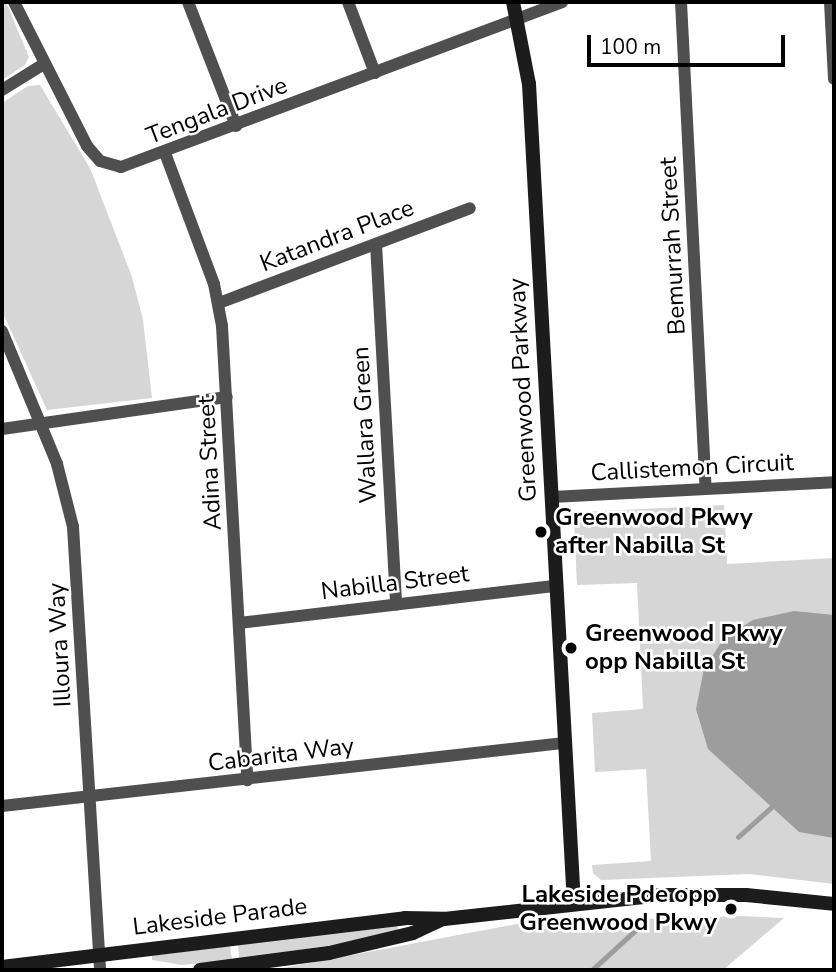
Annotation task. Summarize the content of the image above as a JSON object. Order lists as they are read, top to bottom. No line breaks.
{"streets":{"street":["Tengala Drive","Katandra Place","Bemurrah Street","Greenwood Parkway","Wallara Green","Adina Street","Callistemon Circuit","Nabilla Street","Illoura Way","Cabarita Way","Lakeside Parade"]},"crossings":[["Tengala Drive","Greenwood Parkway"],["Tengala Drive","Adina Street"],["Katandra Place","Wallara Green"],["Katandra Place","Adina Street"],["Bemurrah Street","Callistemon Circuit"],["Greenwood Parkway","Callistemon Circuit"],["Greenwood Parkway","Nabilla Street"],["Greenwood Parkway","Cabarita Way"],["Greenwood Parkway","Lakeside Parade"],["Wallara Green","Nabilla Street"],["Adina Street","Nabilla Street"],["Adina Street","Cabarita Way"],["Illoura Way","Cabarita Way"],["Illoura Way","Lakeside Parade"]],"places":["Greenwood Pkwy after Nabilla St","Greenwood Pkwy opp Nabilla St","Lakeside Pde opp Greenwood Pkwy"],"scale_bar":"100 m"}
